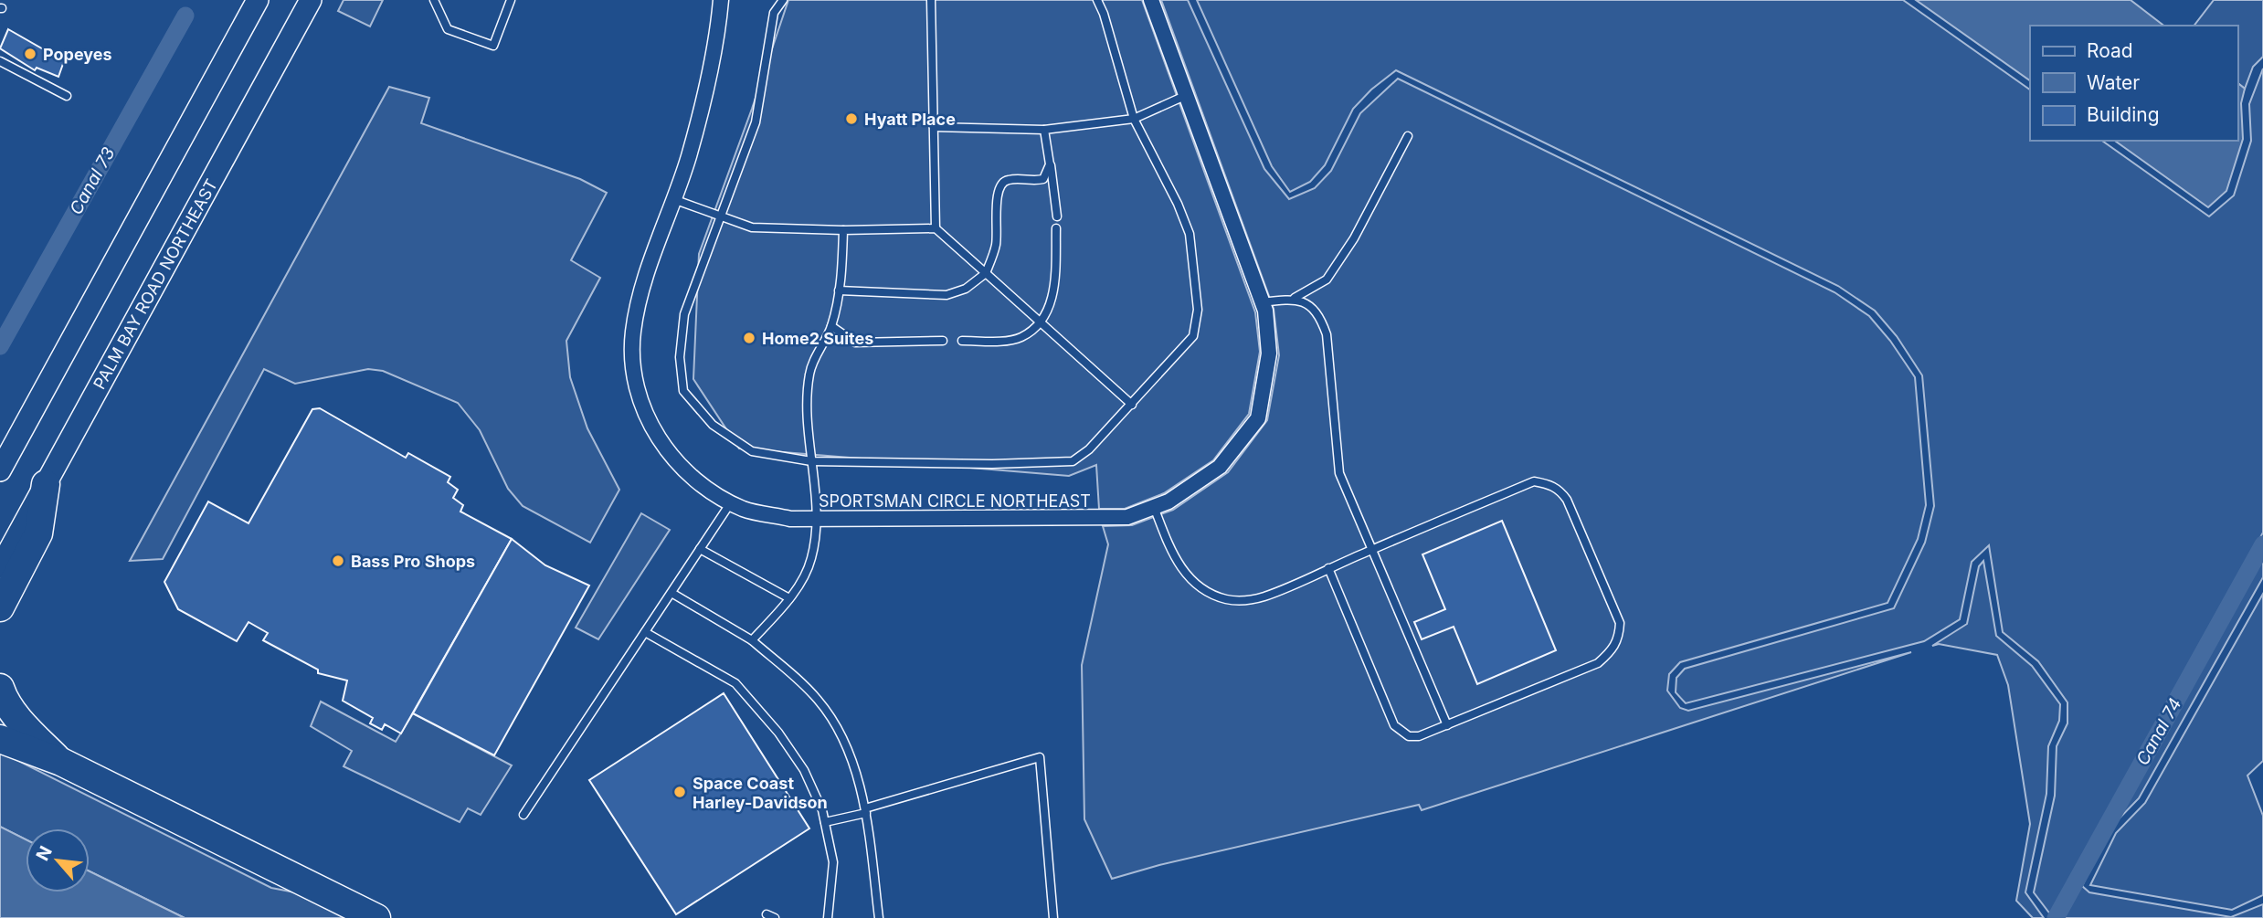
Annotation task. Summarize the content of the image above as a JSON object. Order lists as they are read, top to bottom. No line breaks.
{"streets":{"main road":["PALM BAY ROAD NORTHEAST"],"street":["SPORTSMAN CIRCLE NORTHEAST"]},"water":["Canal 73","Canal 74"],"places":["Popeyes","Hyatt Place","Home2 Suites","Bass Pro Shops","Space Coast Harley-Davidson"],"legend":["Road","Water","Building"],"north":"top left"}
